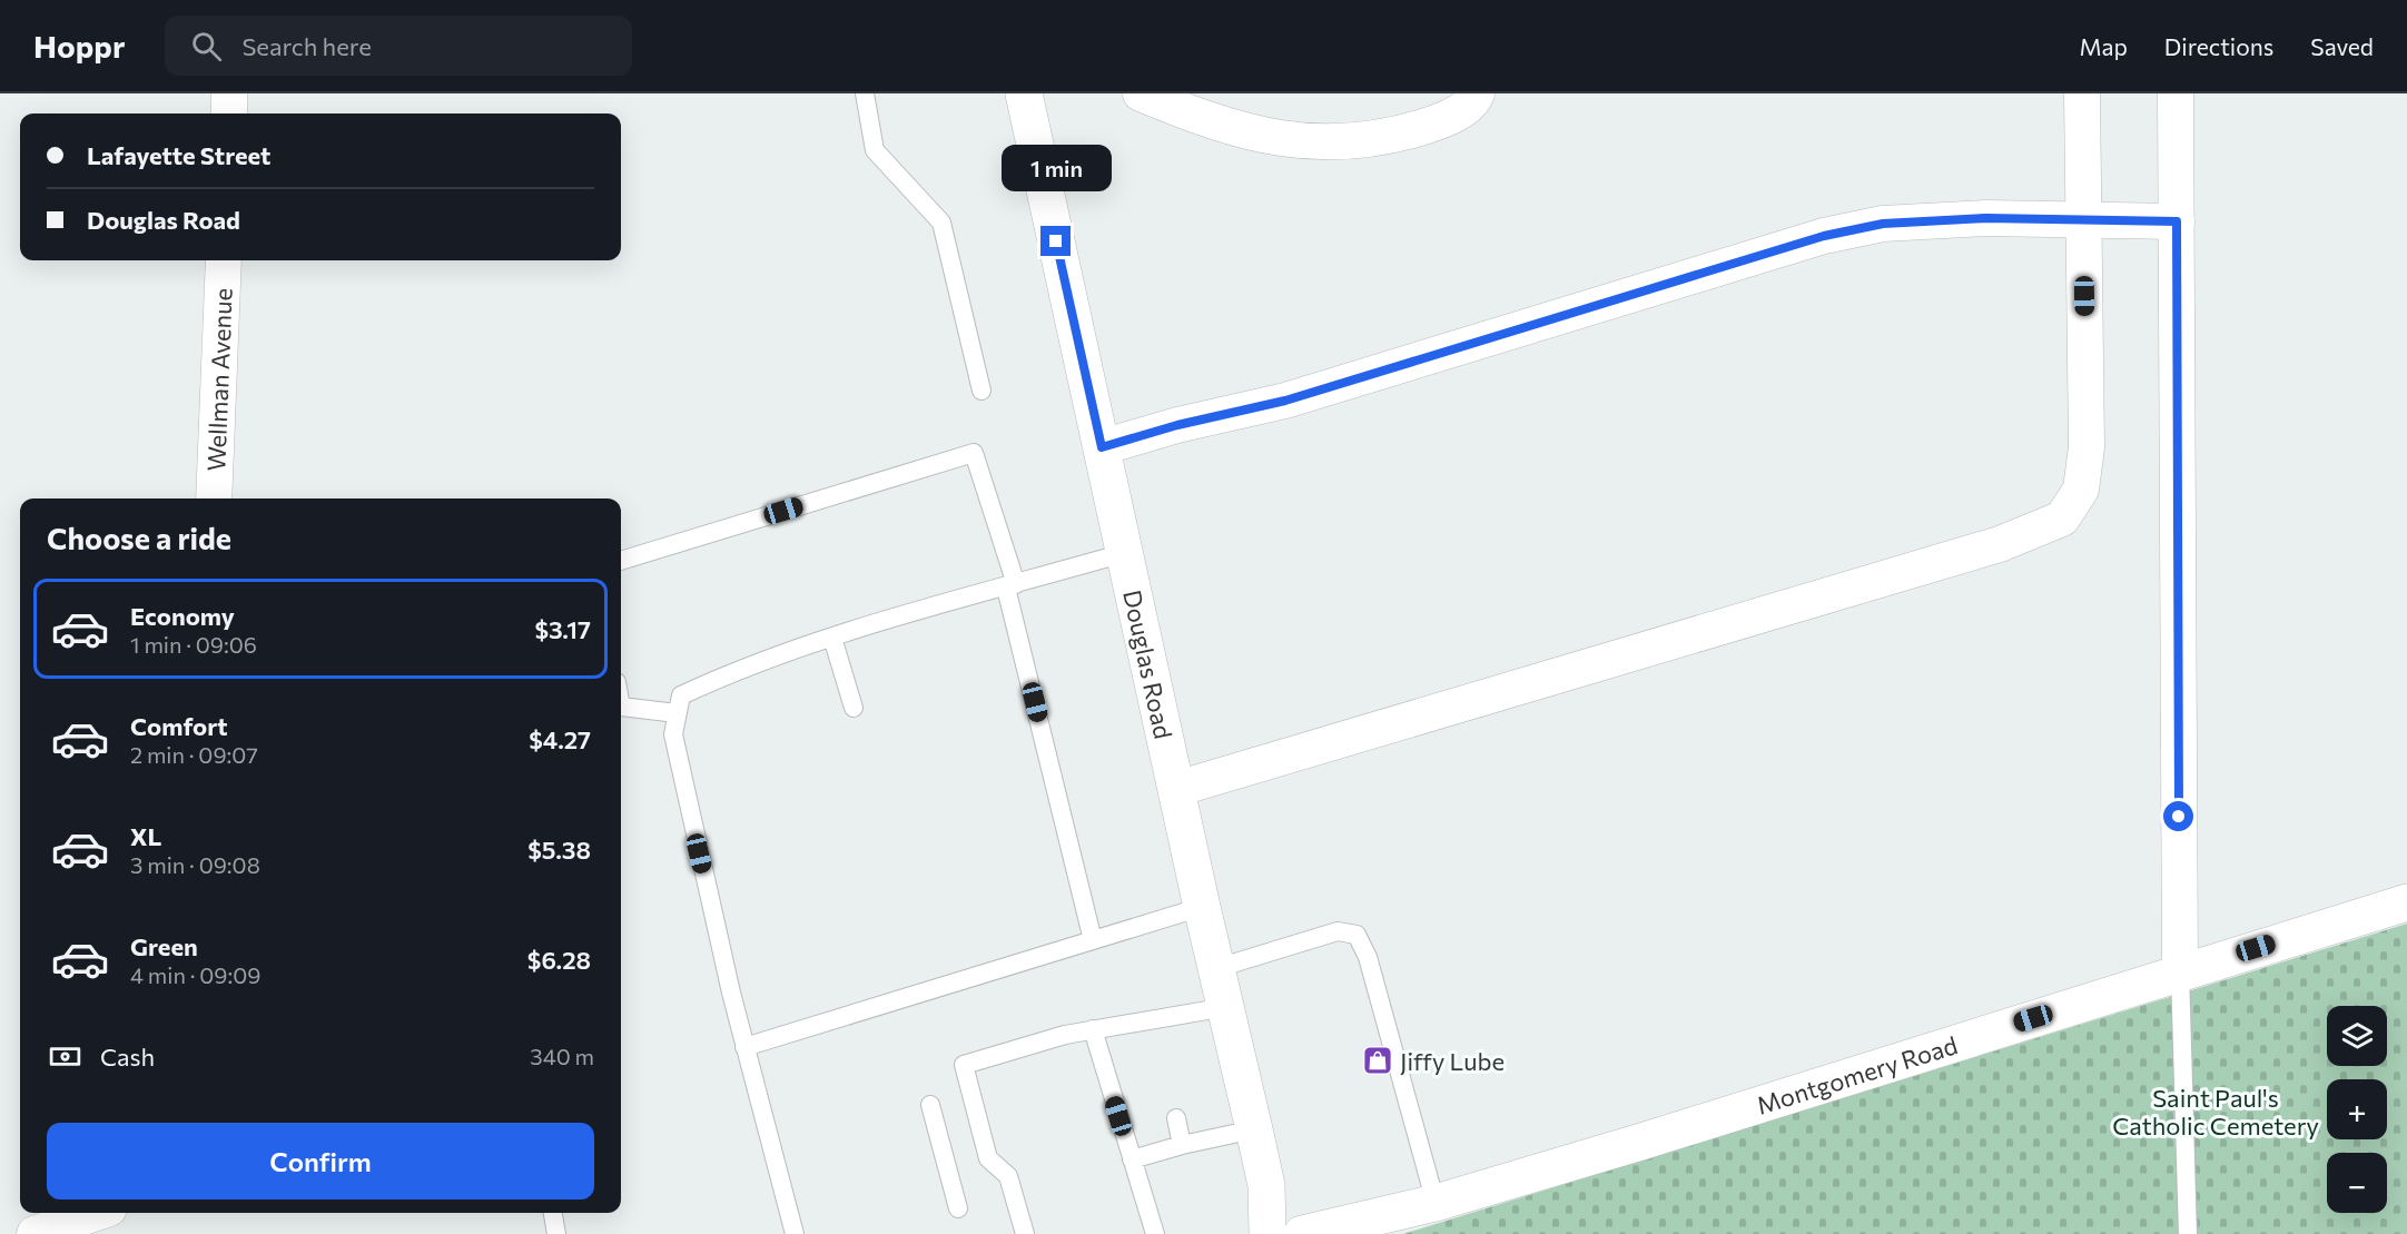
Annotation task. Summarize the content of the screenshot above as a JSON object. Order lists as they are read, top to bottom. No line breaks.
{"streets":{"street":["Wellman Avenue","Douglas Road","Montgomery Road"]},"parks":["Saint Paul's Catholic Cemetery"],"places":{"shop":["Jiffy Lube"]},"page":{"header":"Hoppr","search":"Search here","nav":["Map","Directions","Saved"],"banner":["Lafayette Street","Douglas Road"],"bubble":"1 min","heading":"Choose a ride","list":[{"name":"Economy","note":"1 min · 09:06","value":"$3.17"},{"name":"Comfort","note":"2 min · 09:07","value":"$4.27"},{"name":"XL","note":"3 min · 09:08","value":"$5.38"},{"name":"Green","note":"4 min · 09:09","value":"$6.28"}],"map_buttons":["+","−"],"pay":["Cash","340 m"],"buttons":"Confirm"}}
